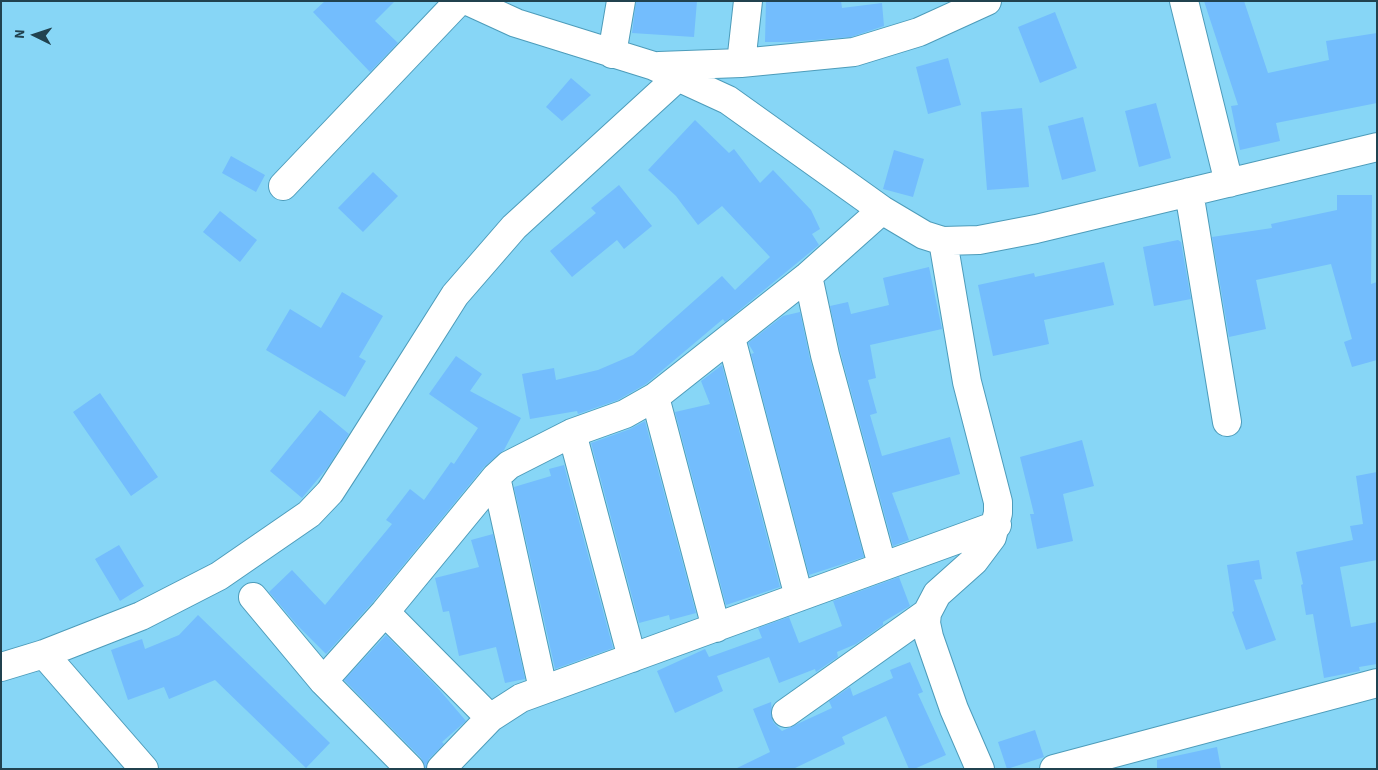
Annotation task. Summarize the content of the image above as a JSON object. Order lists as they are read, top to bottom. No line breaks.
{"north":"left"}
